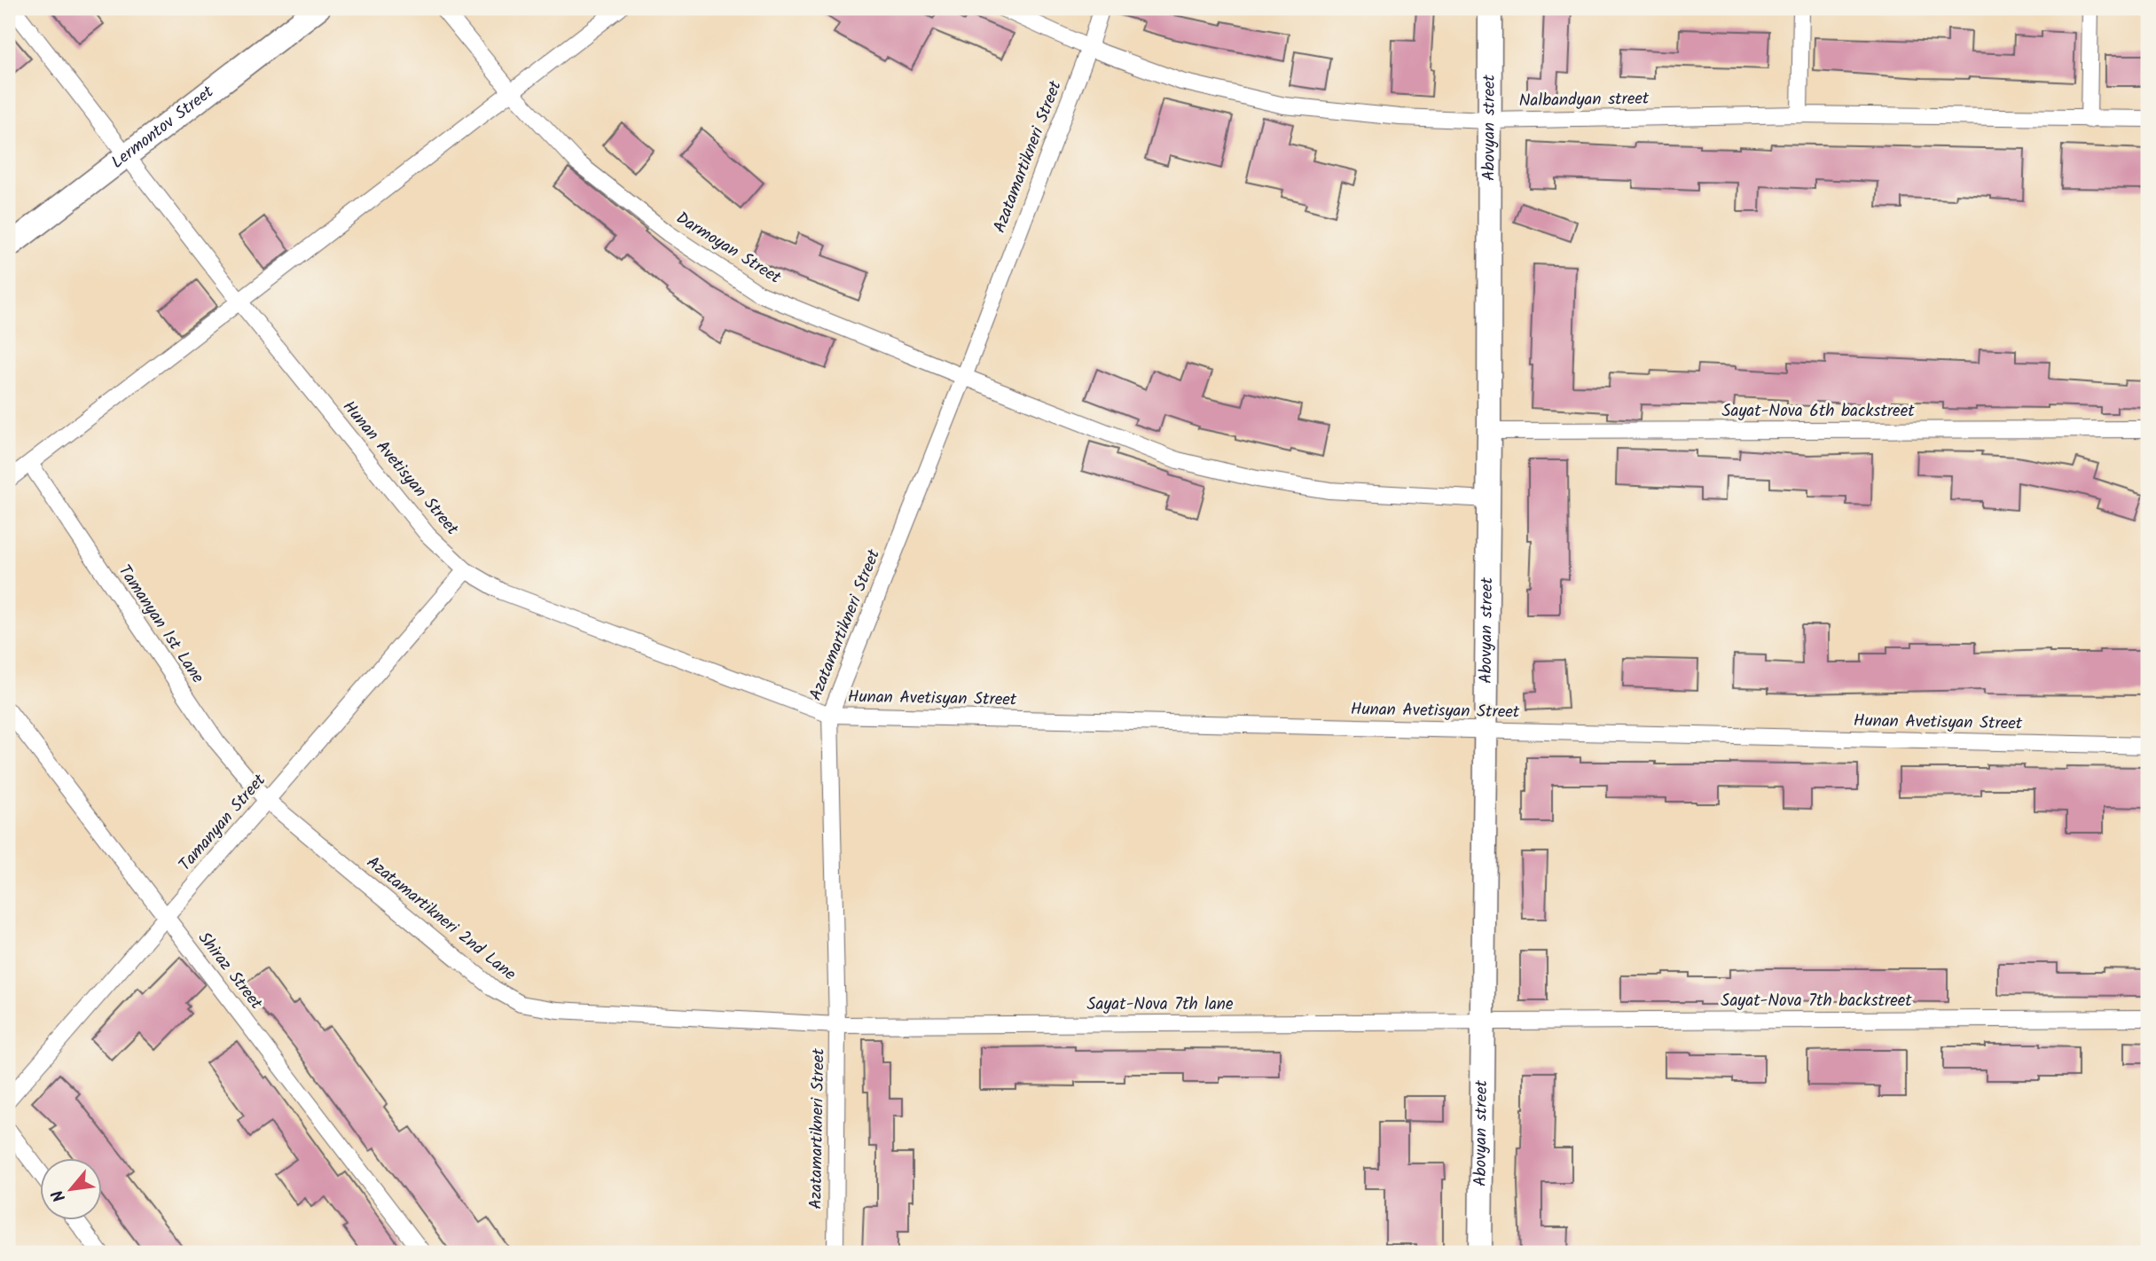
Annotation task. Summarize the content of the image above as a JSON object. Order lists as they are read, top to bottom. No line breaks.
{"streets":{"main road":["Lermontov Street","Abovyan street"],"street":["Nalbandyan street","Azatamartikneri Street","Darmoyan Street","Sayat-Nova 6th backstreet","Hunan Avetisyan Street","Tamanyan 1st Lane","Tamanyan Street","Azatamartikneri 2nd Lane","Shiraz Street","Sayat-Nova 7th backstreet","Sayat-Nova 7th lane"]},"crossings":[["Nalbandyan street","Abovyan street"],["Nalbandyan street","Azatamartikneri Street"],["Lermontov Street","Hunan Avetisyan Street"],["Abovyan street","Darmoyan Street"],["Abovyan street","Sayat-Nova 6th backstreet"],["Abovyan street","Hunan Avetisyan Street"],["Abovyan street","Sayat-Nova 7th backstreet"],["Abovyan street","Sayat-Nova 7th lane"],["Azatamartikneri Street","Darmoyan Street"],["Azatamartikneri Street","Hunan Avetisyan Street"],["Azatamartikneri Street","Azatamartikneri 2nd Lane"],["Azatamartikneri Street","Sayat-Nova 7th lane"],["Hunan Avetisyan Street","Tamanyan Street"],["Tamanyan 1st Lane","Tamanyan Street"],["Tamanyan 1st Lane","Azatamartikneri 2nd Lane"],["Tamanyan Street","Azatamartikneri 2nd Lane"],["Tamanyan Street","Shiraz Street"],["Azatamartikneri 2nd Lane","Sayat-Nova 7th lane"],["Sayat-Nova 7th backstreet","Sayat-Nova 7th lane"]],"north":"bottom left"}
